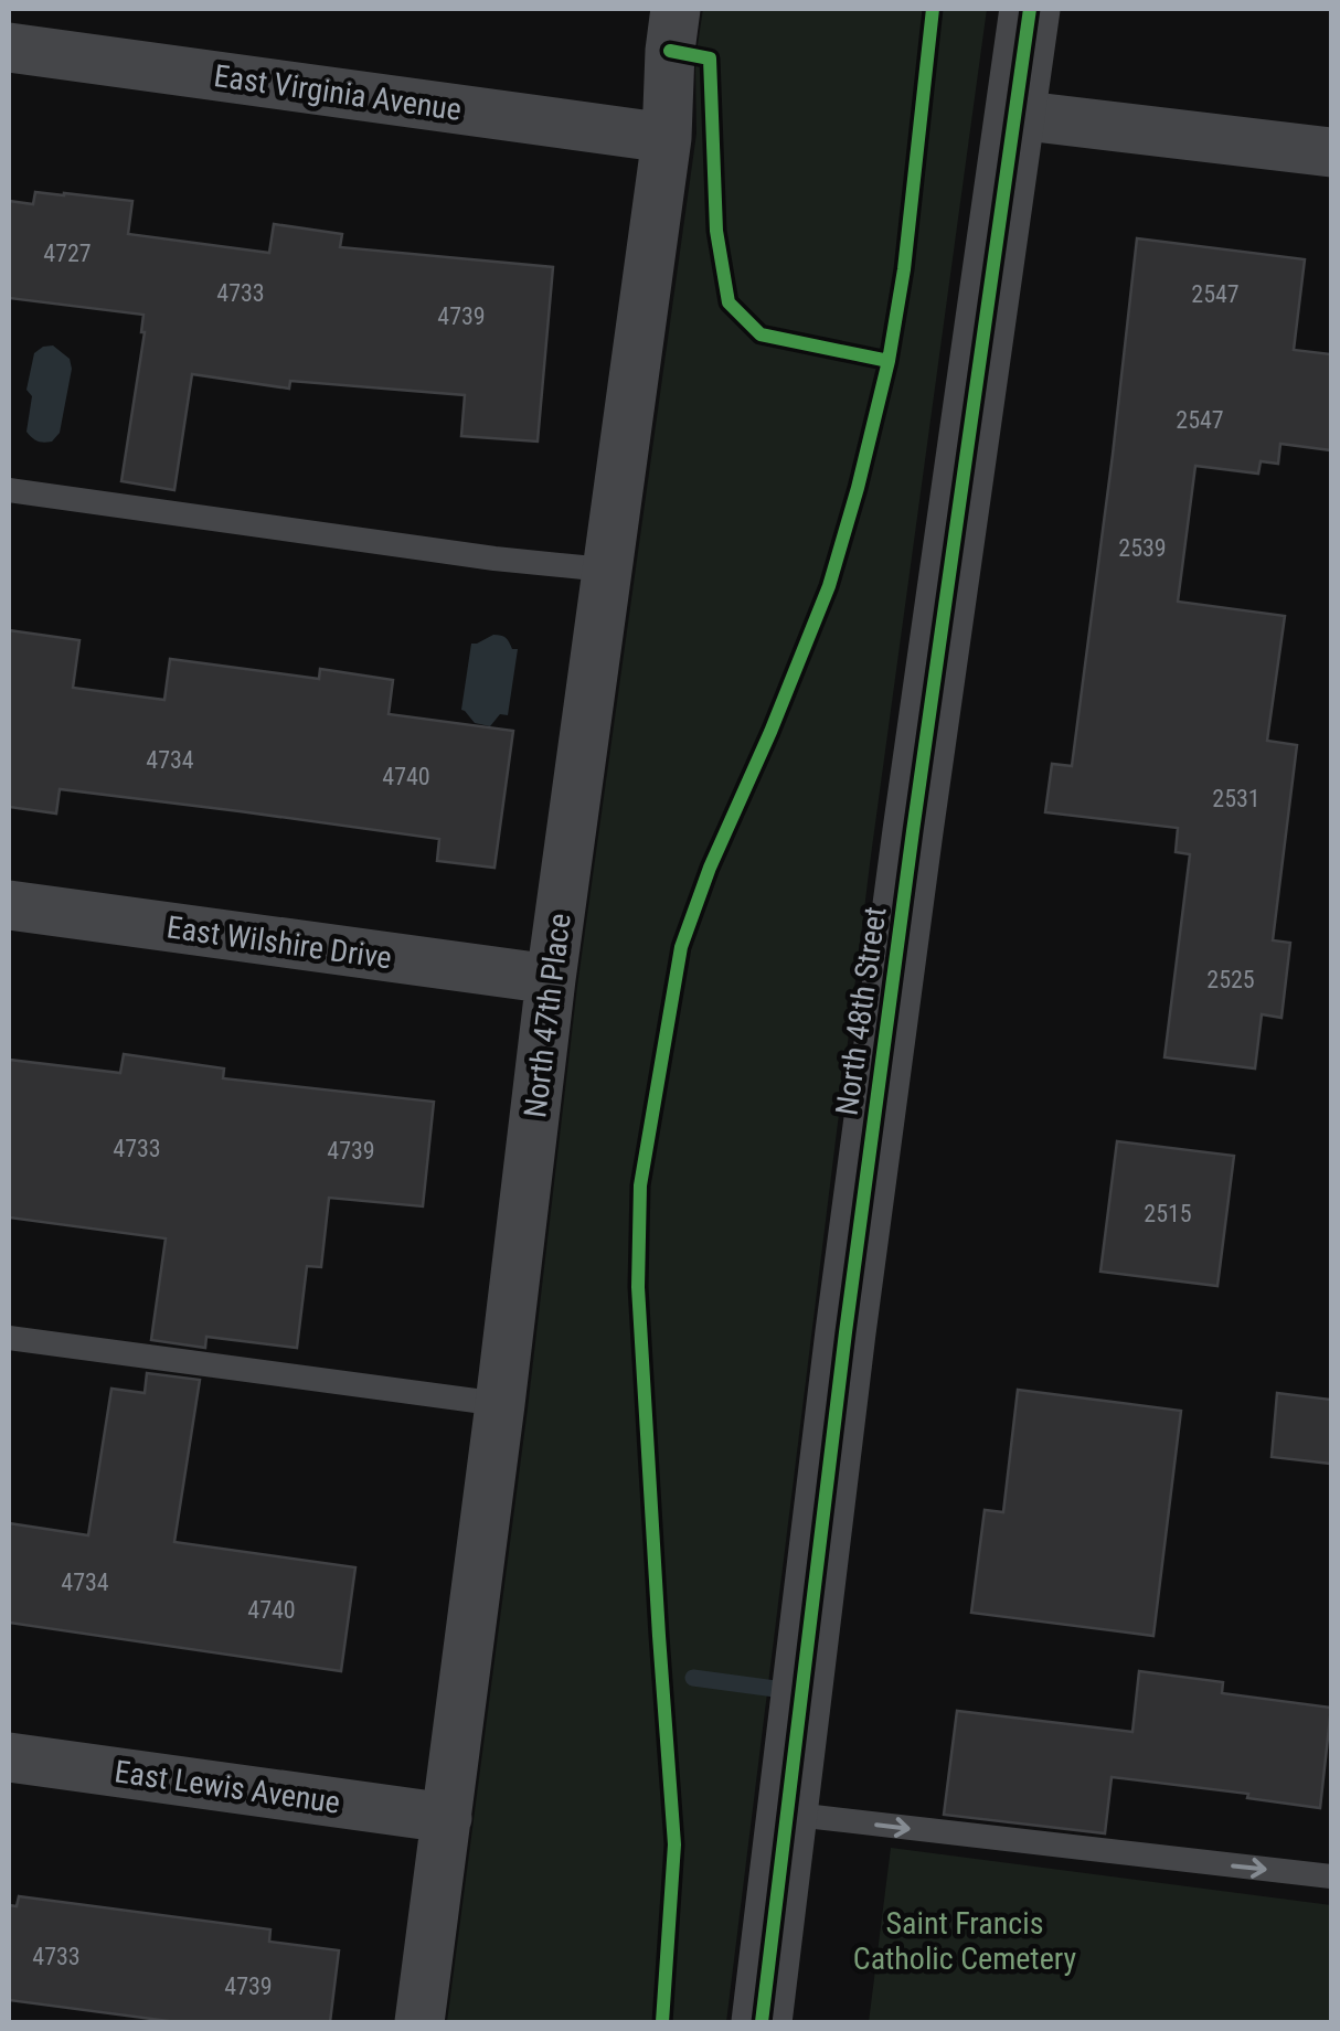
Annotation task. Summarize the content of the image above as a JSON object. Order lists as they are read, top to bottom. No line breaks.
{"streets":{"street":["East Virginia Avenue","East Wilshire Drive","North 48th Street","North 47th Place","East Lewis Avenue"]},"crossings":[["East Virginia Avenue","North 47th Place"],["East Wilshire Drive","North 47th Place"],["North 47th Place","East Lewis Avenue"]],"parks":["Saint Francis Catholic Cemetery"],"house_numbers":["4727","4733","2547","4739","2547","2539","4734","4740","2531","2525","4733","4739","2515","4734","4740","4733","4739"]}
